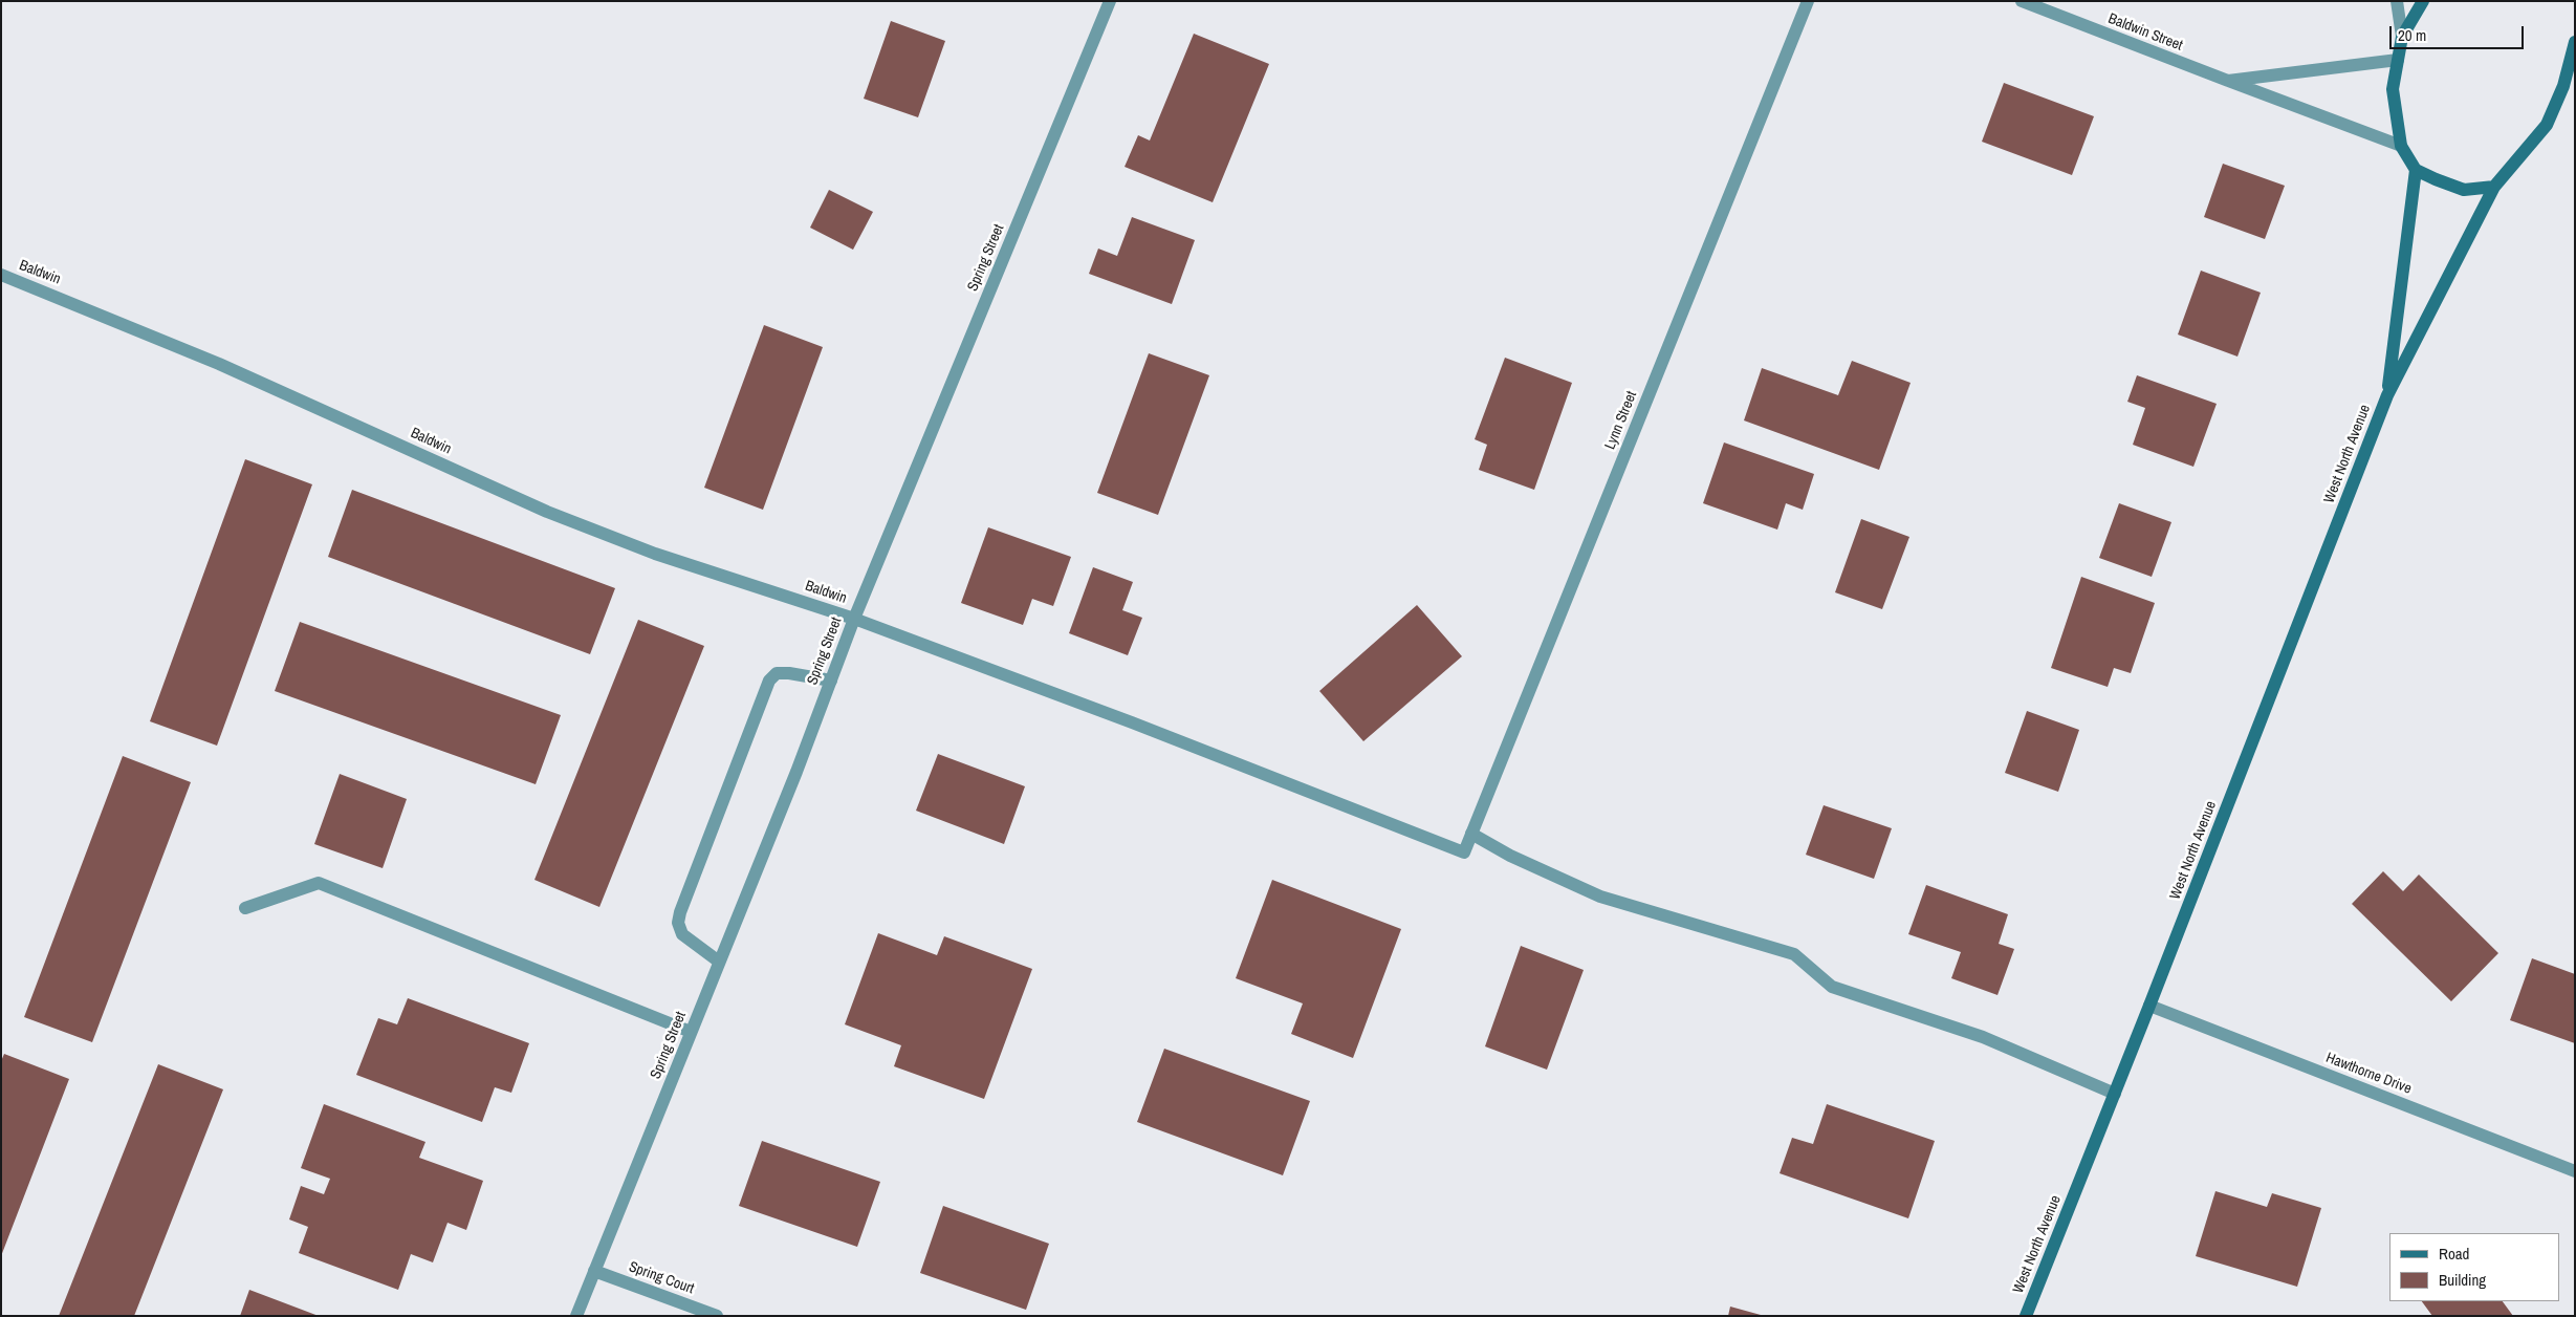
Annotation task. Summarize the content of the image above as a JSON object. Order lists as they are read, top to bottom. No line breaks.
{"streets":{"main road":["West North Avenue"],"street":["Baldwin Street","Spring Street","Baldwin","Lynn Street","Hawthorne Drive","Spring Court"]},"crossings":[["Spring Street","Baldwin"],["Spring Street","Spring Court"],["Baldwin","Lynn Street"],["West North Avenue","Hawthorne Drive"]],"legend":["Road","Building"],"scale_bar":"20 m"}
